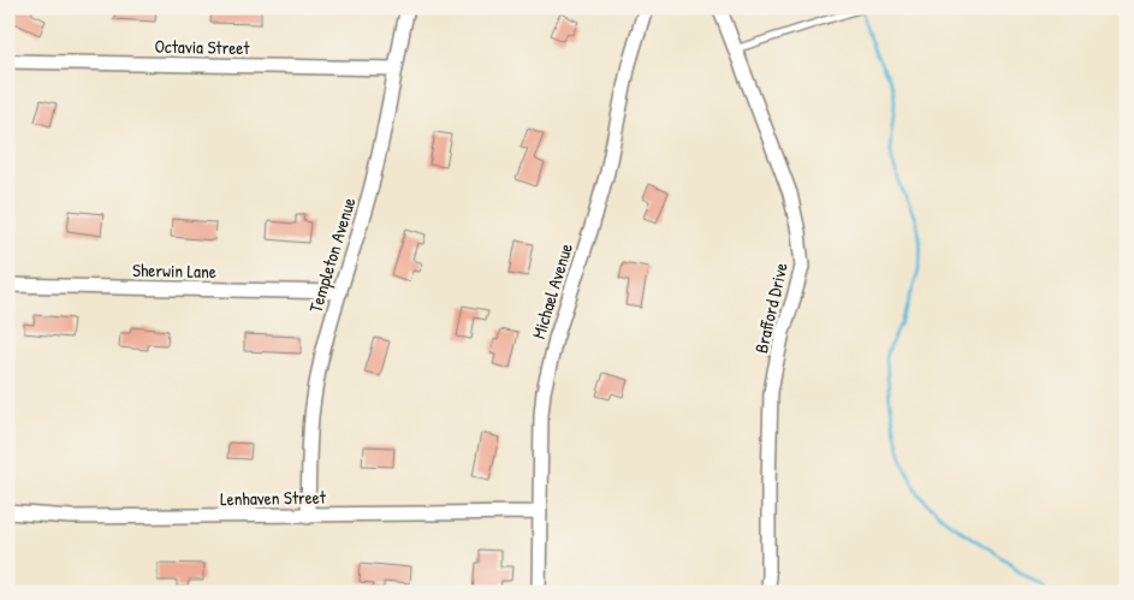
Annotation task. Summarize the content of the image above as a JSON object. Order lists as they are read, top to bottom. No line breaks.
{"streets":{"street":["Octavia Street","Templeton Avenue","Sherwin Lane","Michael Avenue","Brafford Drive","Lenhaven Street"]},"crossings":[["Octavia Street","Templeton Avenue"],["Templeton Avenue","Sherwin Lane"],["Templeton Avenue","Lenhaven Street"],["Michael Avenue","Lenhaven Street"]]}
